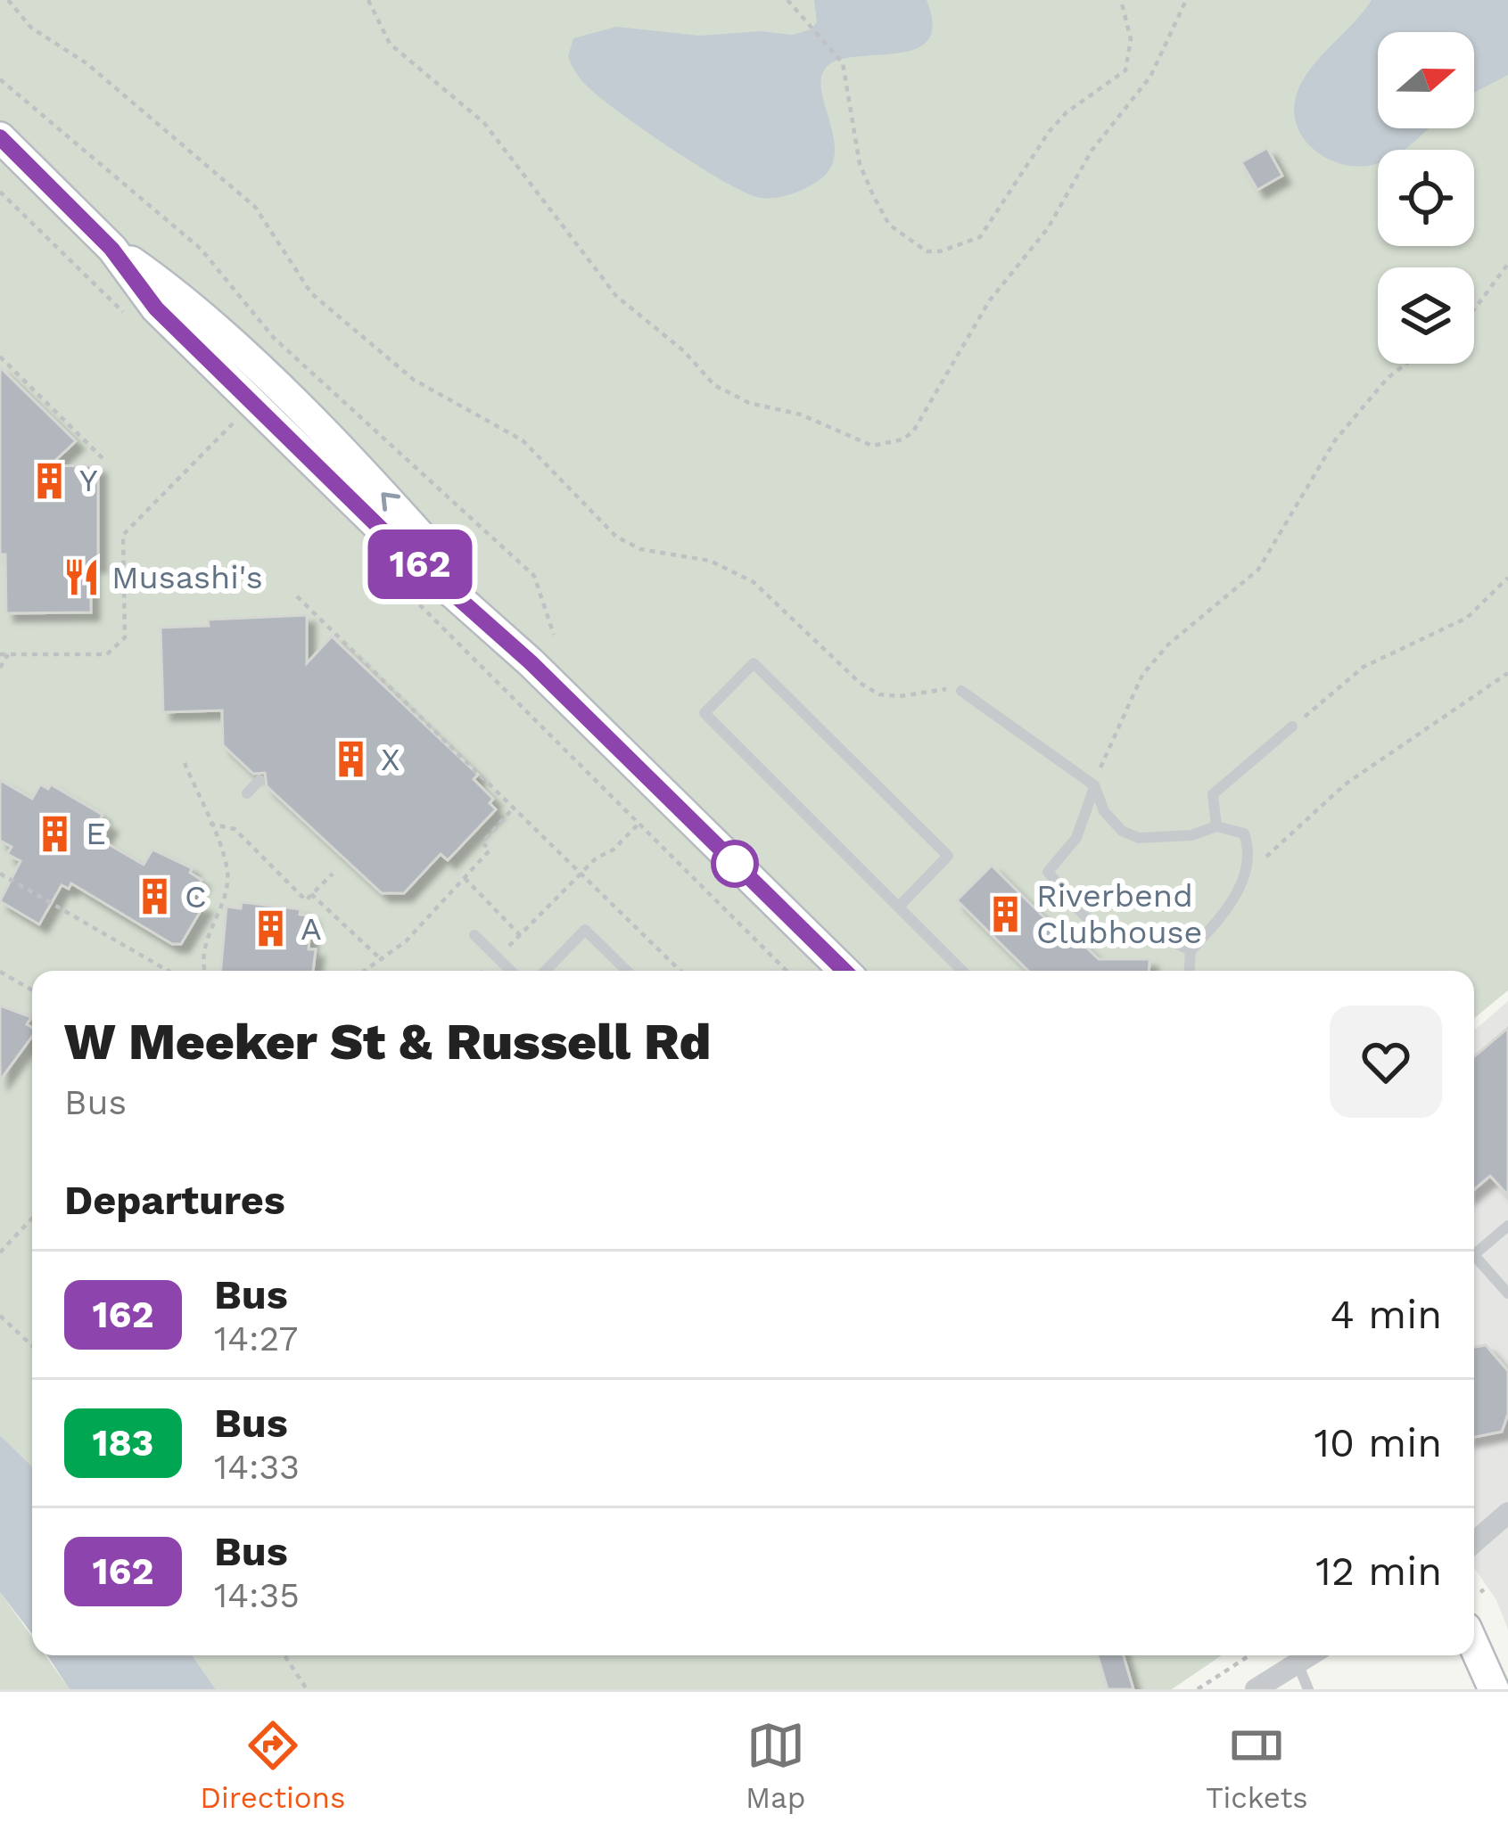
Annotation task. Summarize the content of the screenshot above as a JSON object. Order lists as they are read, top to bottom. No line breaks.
{"places":{"building":["Y","X","E","C","Riverbend Clubhouse","A"],"restaurant":["Musashi's"]},"lines":["bus line 162"],"north":"right","page":{"on_map":"162","heading":[["W Meeker St & Russell Rd","Bus"],"Departures"],"list":[{"mark":"162","name":"Bus","note":"14:27","value":"4 min"},{"mark":"183","name":"Bus","note":"14:33","value":"10 min"},{"mark":"162","name":"Bus","note":"14:35","value":"12 min"}],"tabs":["Directions","Map","Tickets"]}}
